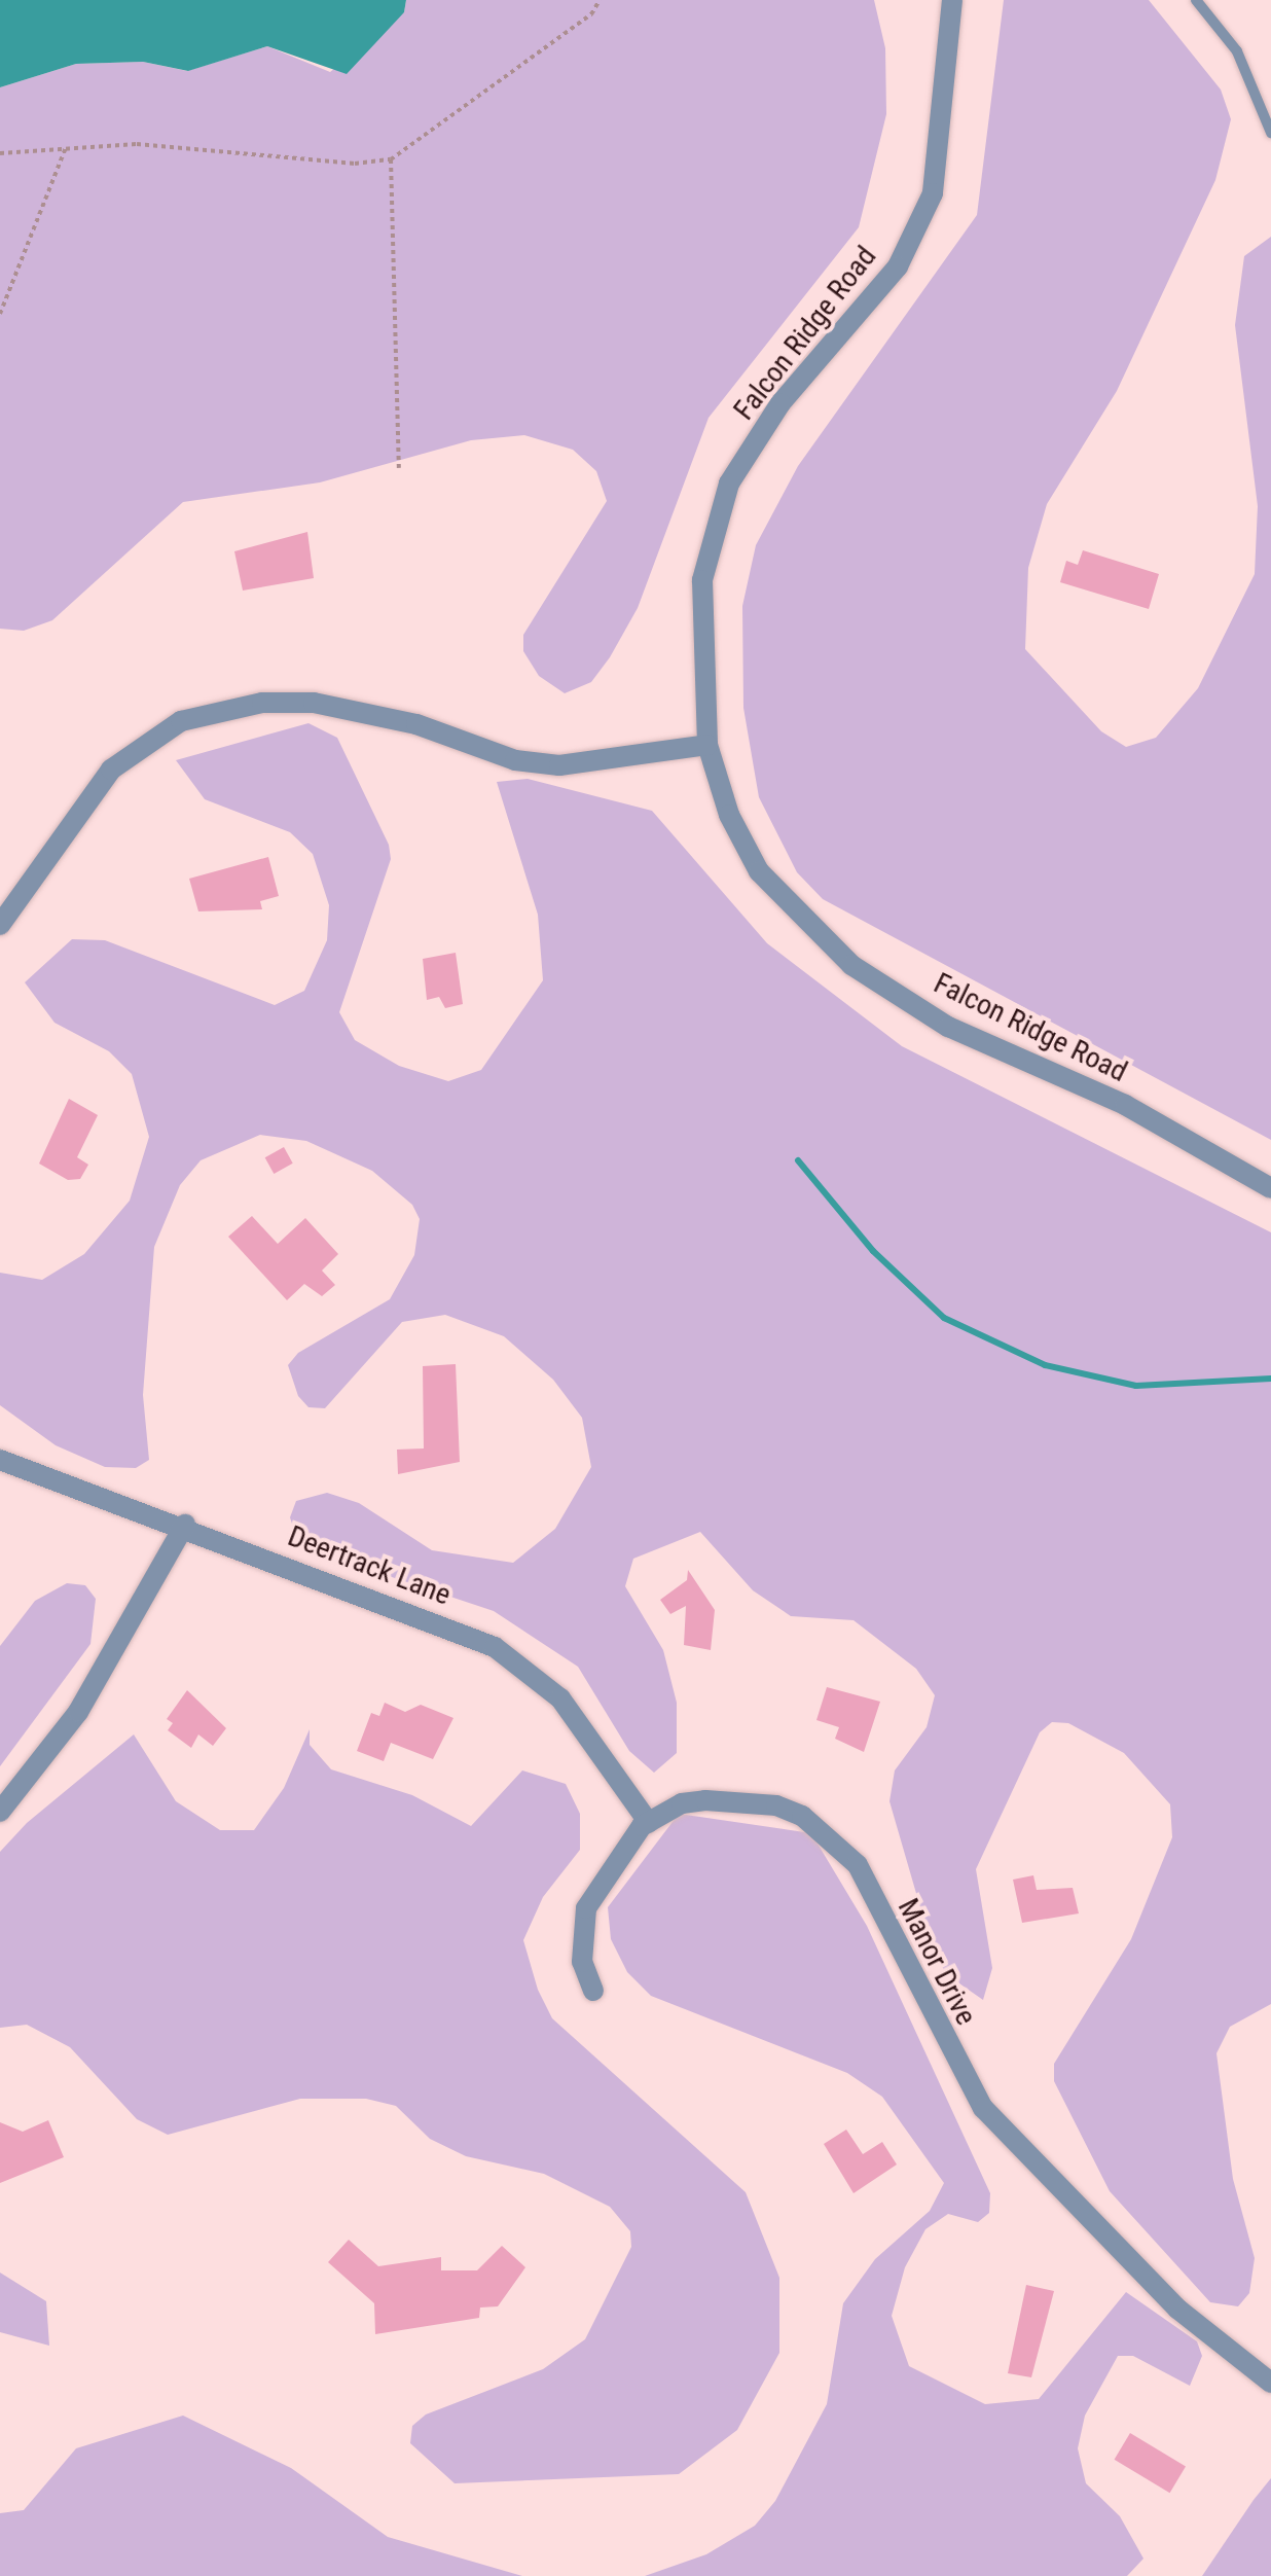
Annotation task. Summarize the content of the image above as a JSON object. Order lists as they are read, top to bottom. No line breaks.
{"streets":{"street":["Falcon Ridge Road","Deertrack Lane","Manor Drive"]},"crossings":[["Deertrack Lane","Manor Drive"]]}
